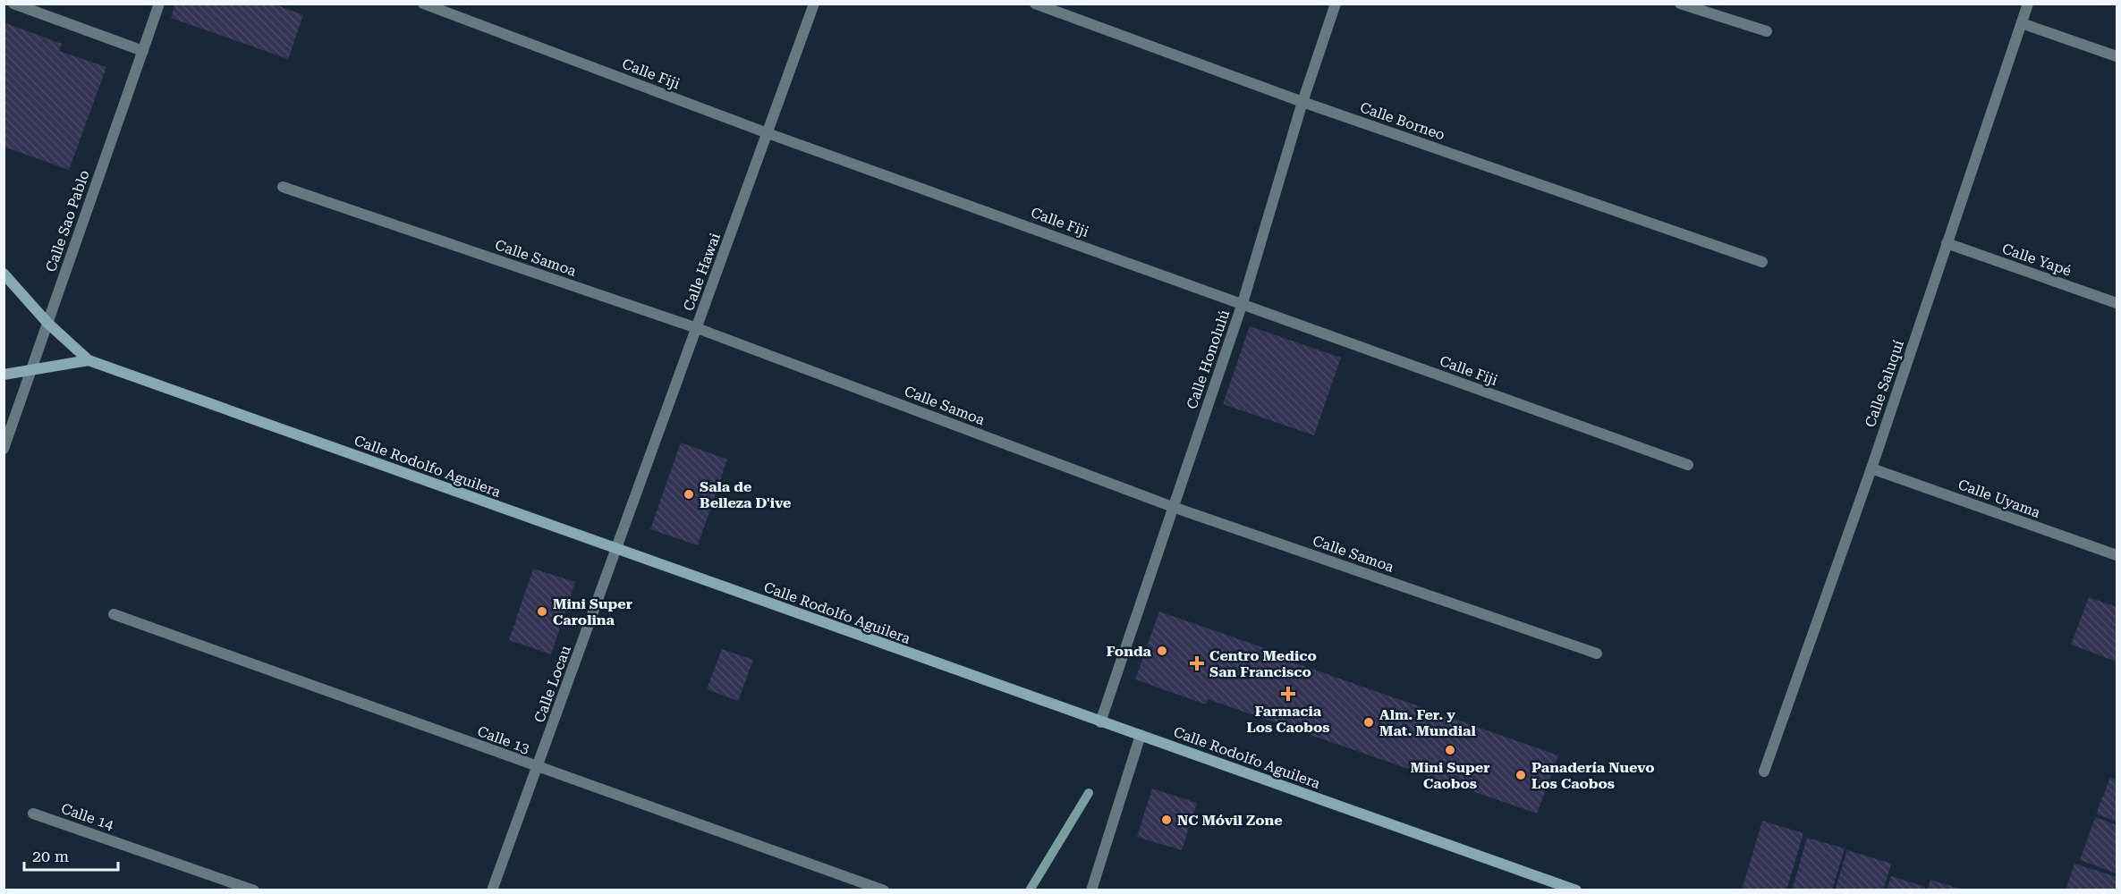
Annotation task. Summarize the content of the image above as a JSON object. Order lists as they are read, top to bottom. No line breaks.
{"streets":{"street":["Calle Fiji","Calle Borneo","Calle Sao Pablo","Calle Samoa","Calle Yapé","Calle Hawai","Calle Honolulú","Calle Saluquí","Calle Rodolfo Aguilera","Calle Uyama","Calle Locau","Calle 13","Calle 14"]},"crossings":[["Calle Fiji","Calle Hawai"],["Calle Fiji","Calle Honolulú"],["Calle Borneo","Calle Honolulú"],["Calle Sao Pablo","Calle Rodolfo Aguilera"],["Calle Samoa","Calle Hawai"],["Calle Samoa","Calle Honolulú"],["Calle Yapé","Calle Saluquí"],["Calle Hawai","Calle Rodolfo Aguilera"],["Calle Hawai","Calle Locau"],["Calle Honolulú","Calle Rodolfo Aguilera"],["Calle Saluquí","Calle Uyama"],["Calle Rodolfo Aguilera","Calle Locau"],["Calle Locau","Calle 13"]],"places":{"other":["Sala de Belleza D'ive","Mini Super Carolina","Fonda","Alm. Fer. y Mat. Mundial","Mini Super Caobos","Panadería Nuevo Los Caobos","NC Móvil Zone"],"health":["Centro Medico San Francisco","Farmacia Los Caobos"]},"scale_bar":"20 m"}
